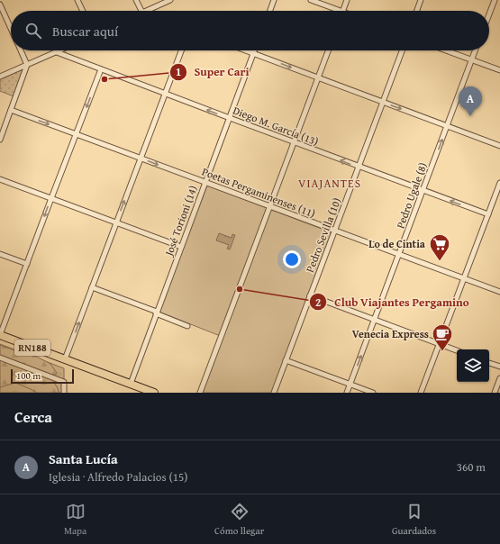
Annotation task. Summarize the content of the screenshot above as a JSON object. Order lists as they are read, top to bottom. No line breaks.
{"streets":{"highway":["RN188"],"street":["Diego M. García (13)","Poetas Pergaminenses (11)","Pedro Ugale (8)","José Torioni (14)","Pedro Sevilla (10)"]},"crossings":[["Diego M. García (13)","Pedro Ugale (8)"],["Diego M. García (13)","José Torioni (14)"],["Diego M. García (13)","Pedro Sevilla (10)"],["Poetas Pergaminenses (11)","Pedro Ugale (8)"],["Poetas Pergaminenses (11)","José Torioni (14)"],["Poetas Pergaminenses (11)","Pedro Sevilla (10)"],["José Torioni (14)","RN188"]],"one_way":["Diego M. García (13)","Pedro Ugale (8)"],"districts":["VIAJANTES"],"places":{"other":["Super Cari","Club Viajantes Pergamino"],"supermarket":["Lo de Cintia"],"cafe":["Venecia Express"]},"scale_bar":"100 m","page":{"search":"Buscar aquí","pins":"A","scale":"100 m","heading":"Cerca","list":[{"mark":"A","name":"Santa Lucía","note":"Iglesia · Alfredo Palacios (15)","value":"360 m"}],"nav":["Mapa","Cómo llegar","Guardados"]}}
